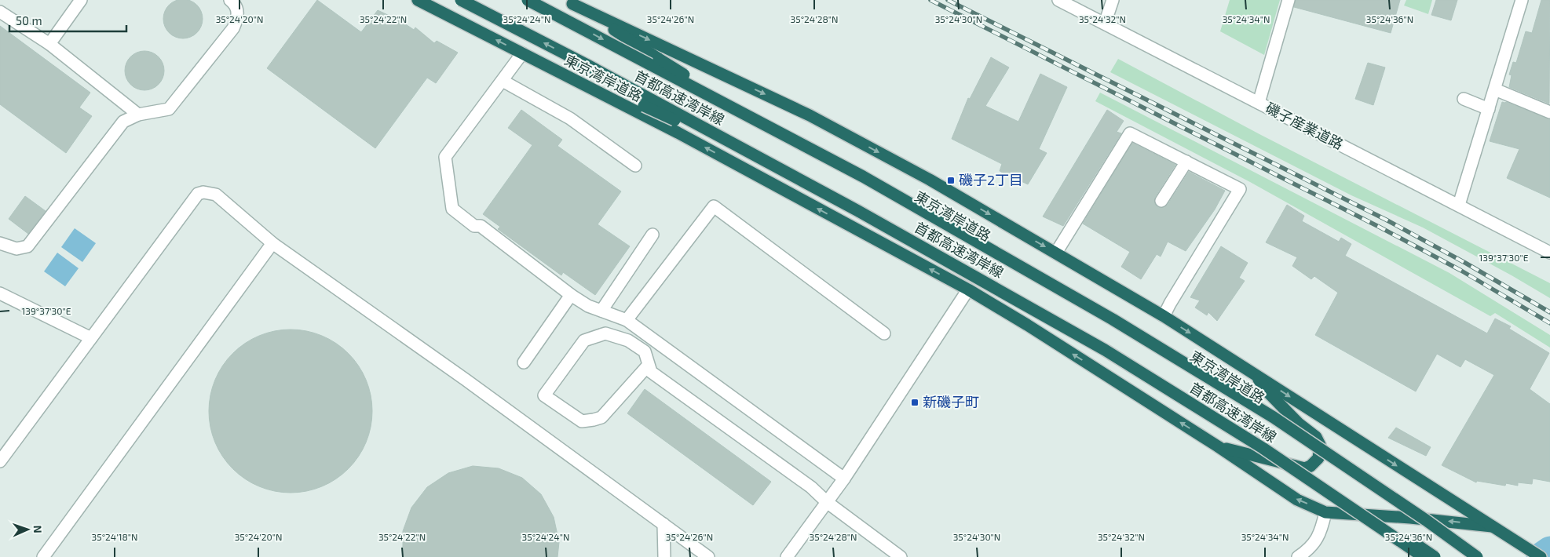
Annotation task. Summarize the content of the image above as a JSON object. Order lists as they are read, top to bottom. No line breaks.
{"streets":{"highway":["東京湾岸道路","首都高速湾岸線"],"street":["磯子産業道路"]},"places":{"transit":["磯子2丁目","新磯子町"]},"scale_bar":"50 m","north":"right","coordinates":["35°24'20\"N","35°24'22\"N","35°24'24\"N","35°24'26\"N","35°24'28\"N","35°24'30\"N","35°24'32\"N","35°24'34\"N","35°24'36\"N","139°37'30\"E","35°24'18\"N"]}
